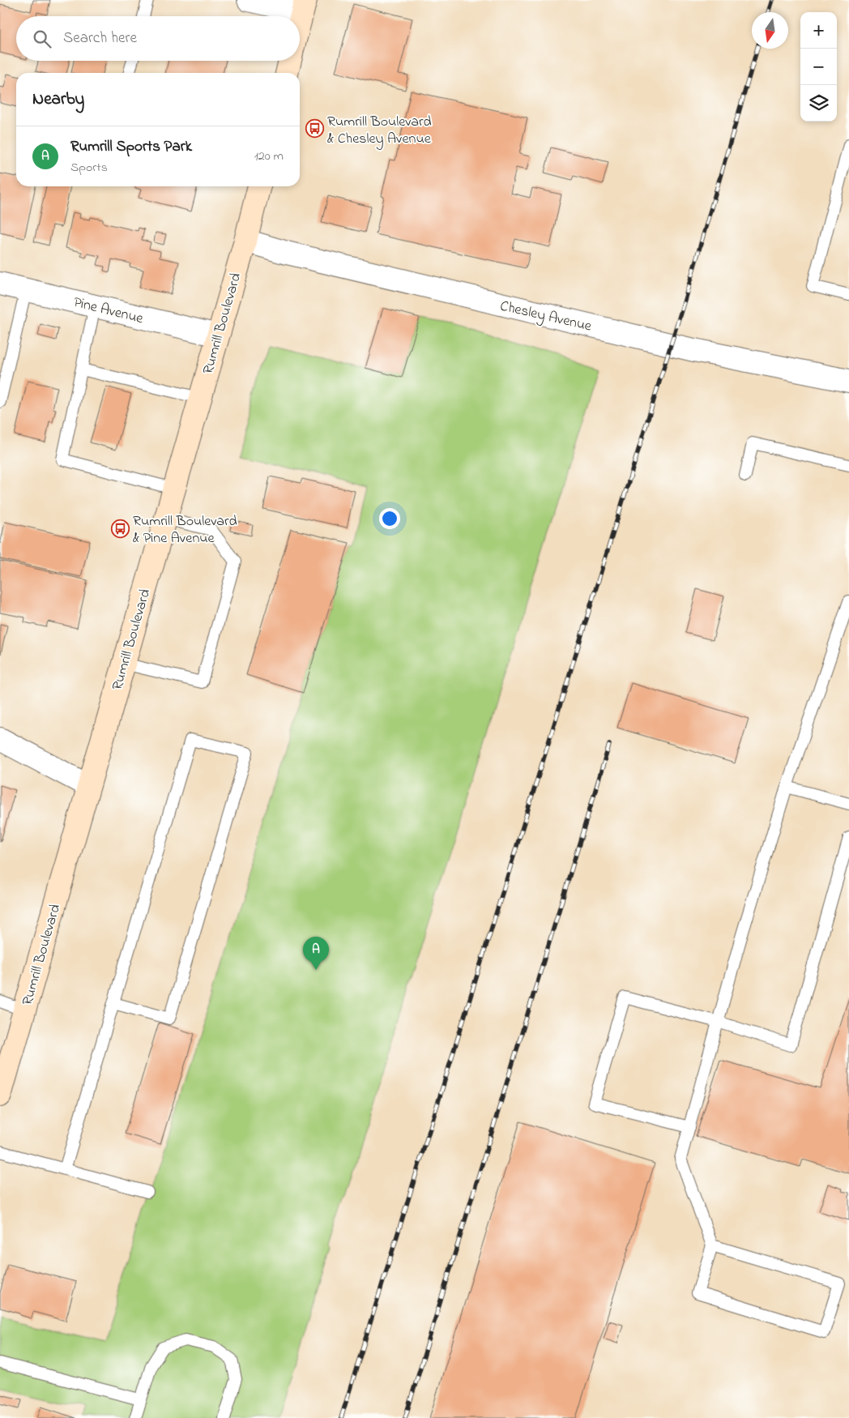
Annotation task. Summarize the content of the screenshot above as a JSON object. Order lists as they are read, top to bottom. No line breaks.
{"streets":{"main road":["Rumrill Boulevard"],"street":["Pine Avenue","Chesley Avenue"]},"crossings":[["Pine Avenue","Rumrill Boulevard"],["Chesley Avenue","Rumrill Boulevard"]],"places":{"bus stop":["Rumrill Boulevard & Chesley Avenue","Rumrill Boulevard & Pine Avenue"]},"north":"bottom","page":{"map_buttons":["+","−"],"search":"Search here","heading":"Nearby","list":[{"mark":"A","name":"Rumrill Sports Park","note":"Sports","value":"120 m"}],"pins":"A"}}
